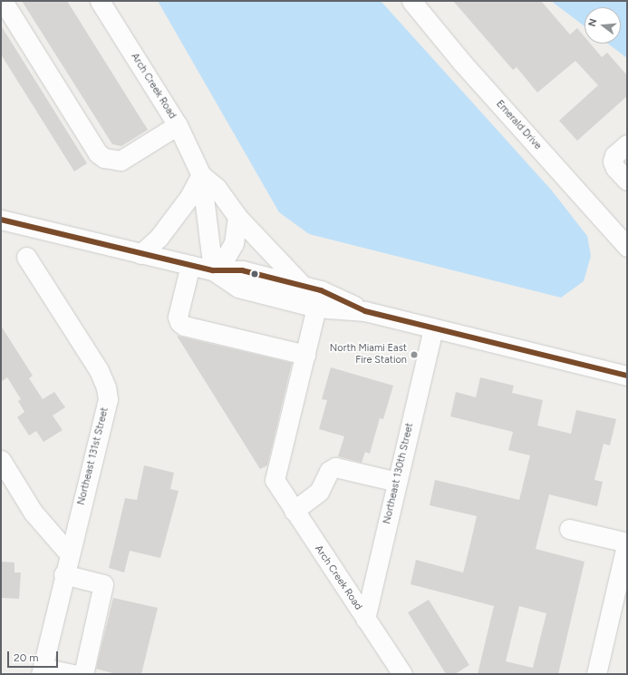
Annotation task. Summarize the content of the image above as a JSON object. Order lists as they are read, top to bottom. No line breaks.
{"streets":{"street":["Arch Creek Road","Emerald Drive","Northeast 131st Street","Northeast 130th Street"]},"crossings":[["Arch Creek Road","Northeast 130th Street"]],"places":["North Miami East Fire Station"],"scale_bar":"20 m","north":"left"}
